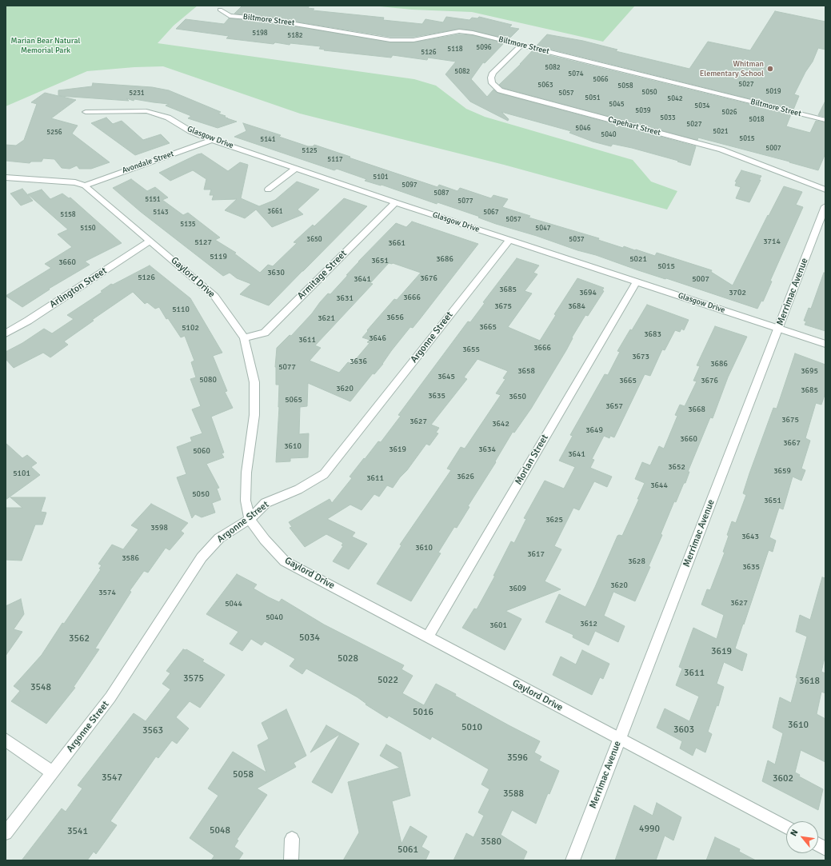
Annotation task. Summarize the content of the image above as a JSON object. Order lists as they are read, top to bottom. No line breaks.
{"streets":{"street":["Biltmore Street","Capehart Street","Glasgow Drive","Avondale Street","Armitage Street","Gaylord Drive","Arlington Street","Merrimac Avenue","Argonne Street","Morlan Street"]},"crossings":[["Biltmore Street","Capehart Street"],["Glasgow Drive","Avondale Street"],["Glasgow Drive","Armitage Street"],["Glasgow Drive","Merrimac Avenue"],["Glasgow Drive","Argonne Street"],["Glasgow Drive","Morlan Street"],["Avondale Street","Gaylord Drive"],["Armitage Street","Gaylord Drive"],["Gaylord Drive","Arlington Street"],["Gaylord Drive","Merrimac Avenue"],["Gaylord Drive","Argonne Street"],["Gaylord Drive","Morlan Street"]],"parks":["Marian Bear Natural Memorial Park"],"places":["Whitman Elementary School"],"house_numbers":["5198","5182","5096","5118","5126","5082","5082","5074","5066","5027","5063","5058","5019","5050","5231","5057","5051","5042","5045","5034","5039","5026","5033","5018","5027","5046","5021","5256","5040","5015","5141","5007","5125","5117","5101","5097","5087","5151","5077","3661","5143","5067","5158","5057","5135","5150","5047","3650","5037","3714","5127","3661","5119","3686","5021","3651","3660","5015","3630","5126","3676","3641","5007","3685","3694","3702","3666","3631","3675","3684","5110","3656","3621","3665","5102","3683","3646","3611","3666","3655","3673","3636","3686","5077","3658","3695","3645","5080","3665","3676","3620","3685","3635","3650","5065","3657","3668","3675","3627","3642","3649","3660","3667","3610","3619","3634","5060","3641","3652","3659","5101","3626","3611","3644","5050","3651","3625","3598","3643","3610","3617","3586","3628","3635","3620","3609","3574","3627","5044","5040","3612","3601","5034","3562","3619","5028","3611","3575","5022","3618","3548","5016","3610","5010","3603","3563","3596","5058","3547","3602","3588","4990","5048","3541","3580","5061"],"north":"top left"}
